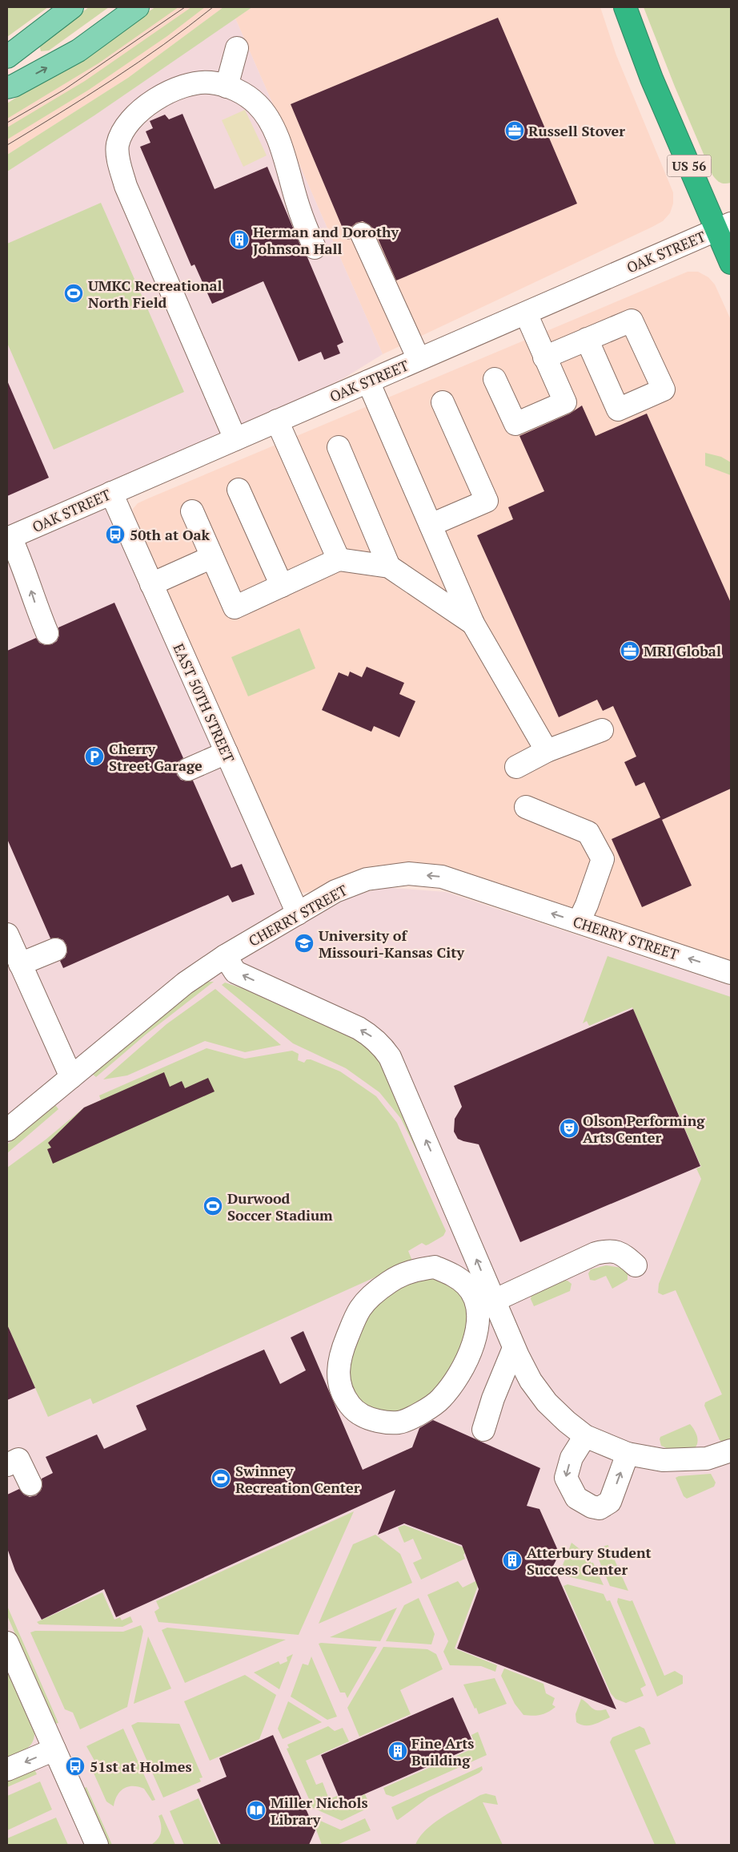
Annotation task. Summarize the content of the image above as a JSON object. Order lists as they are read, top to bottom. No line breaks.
{"streets":{"highway":["US 56"],"street":["OAK STREET","EAST 50TH STREET","CHERRY STREET"]},"crossings":[["US 56","OAK STREET"],["OAK STREET","EAST 50TH STREET"],["EAST 50TH STREET","CHERRY STREET"]],"one_way":["CHERRY STREET"],"places":{"office":["Russell Stover","MRI Global"],"building":["Herman and Dorothy Johnson Hall","Atterbury Student Success Center","Fine Arts Building"],"sports":["UMKC Recreational North Field","Durwood Soccer Stadium","Swinney Recreation Center"],"bus stop":["50th at Oak","51st at Holmes"],"parking":["Cherry Street Garage"],"school or university":["University of Missouri-Kansas City"],"theatre":["Olson Performing Arts Center"],"library":["Miller Nichols Library"]}}
